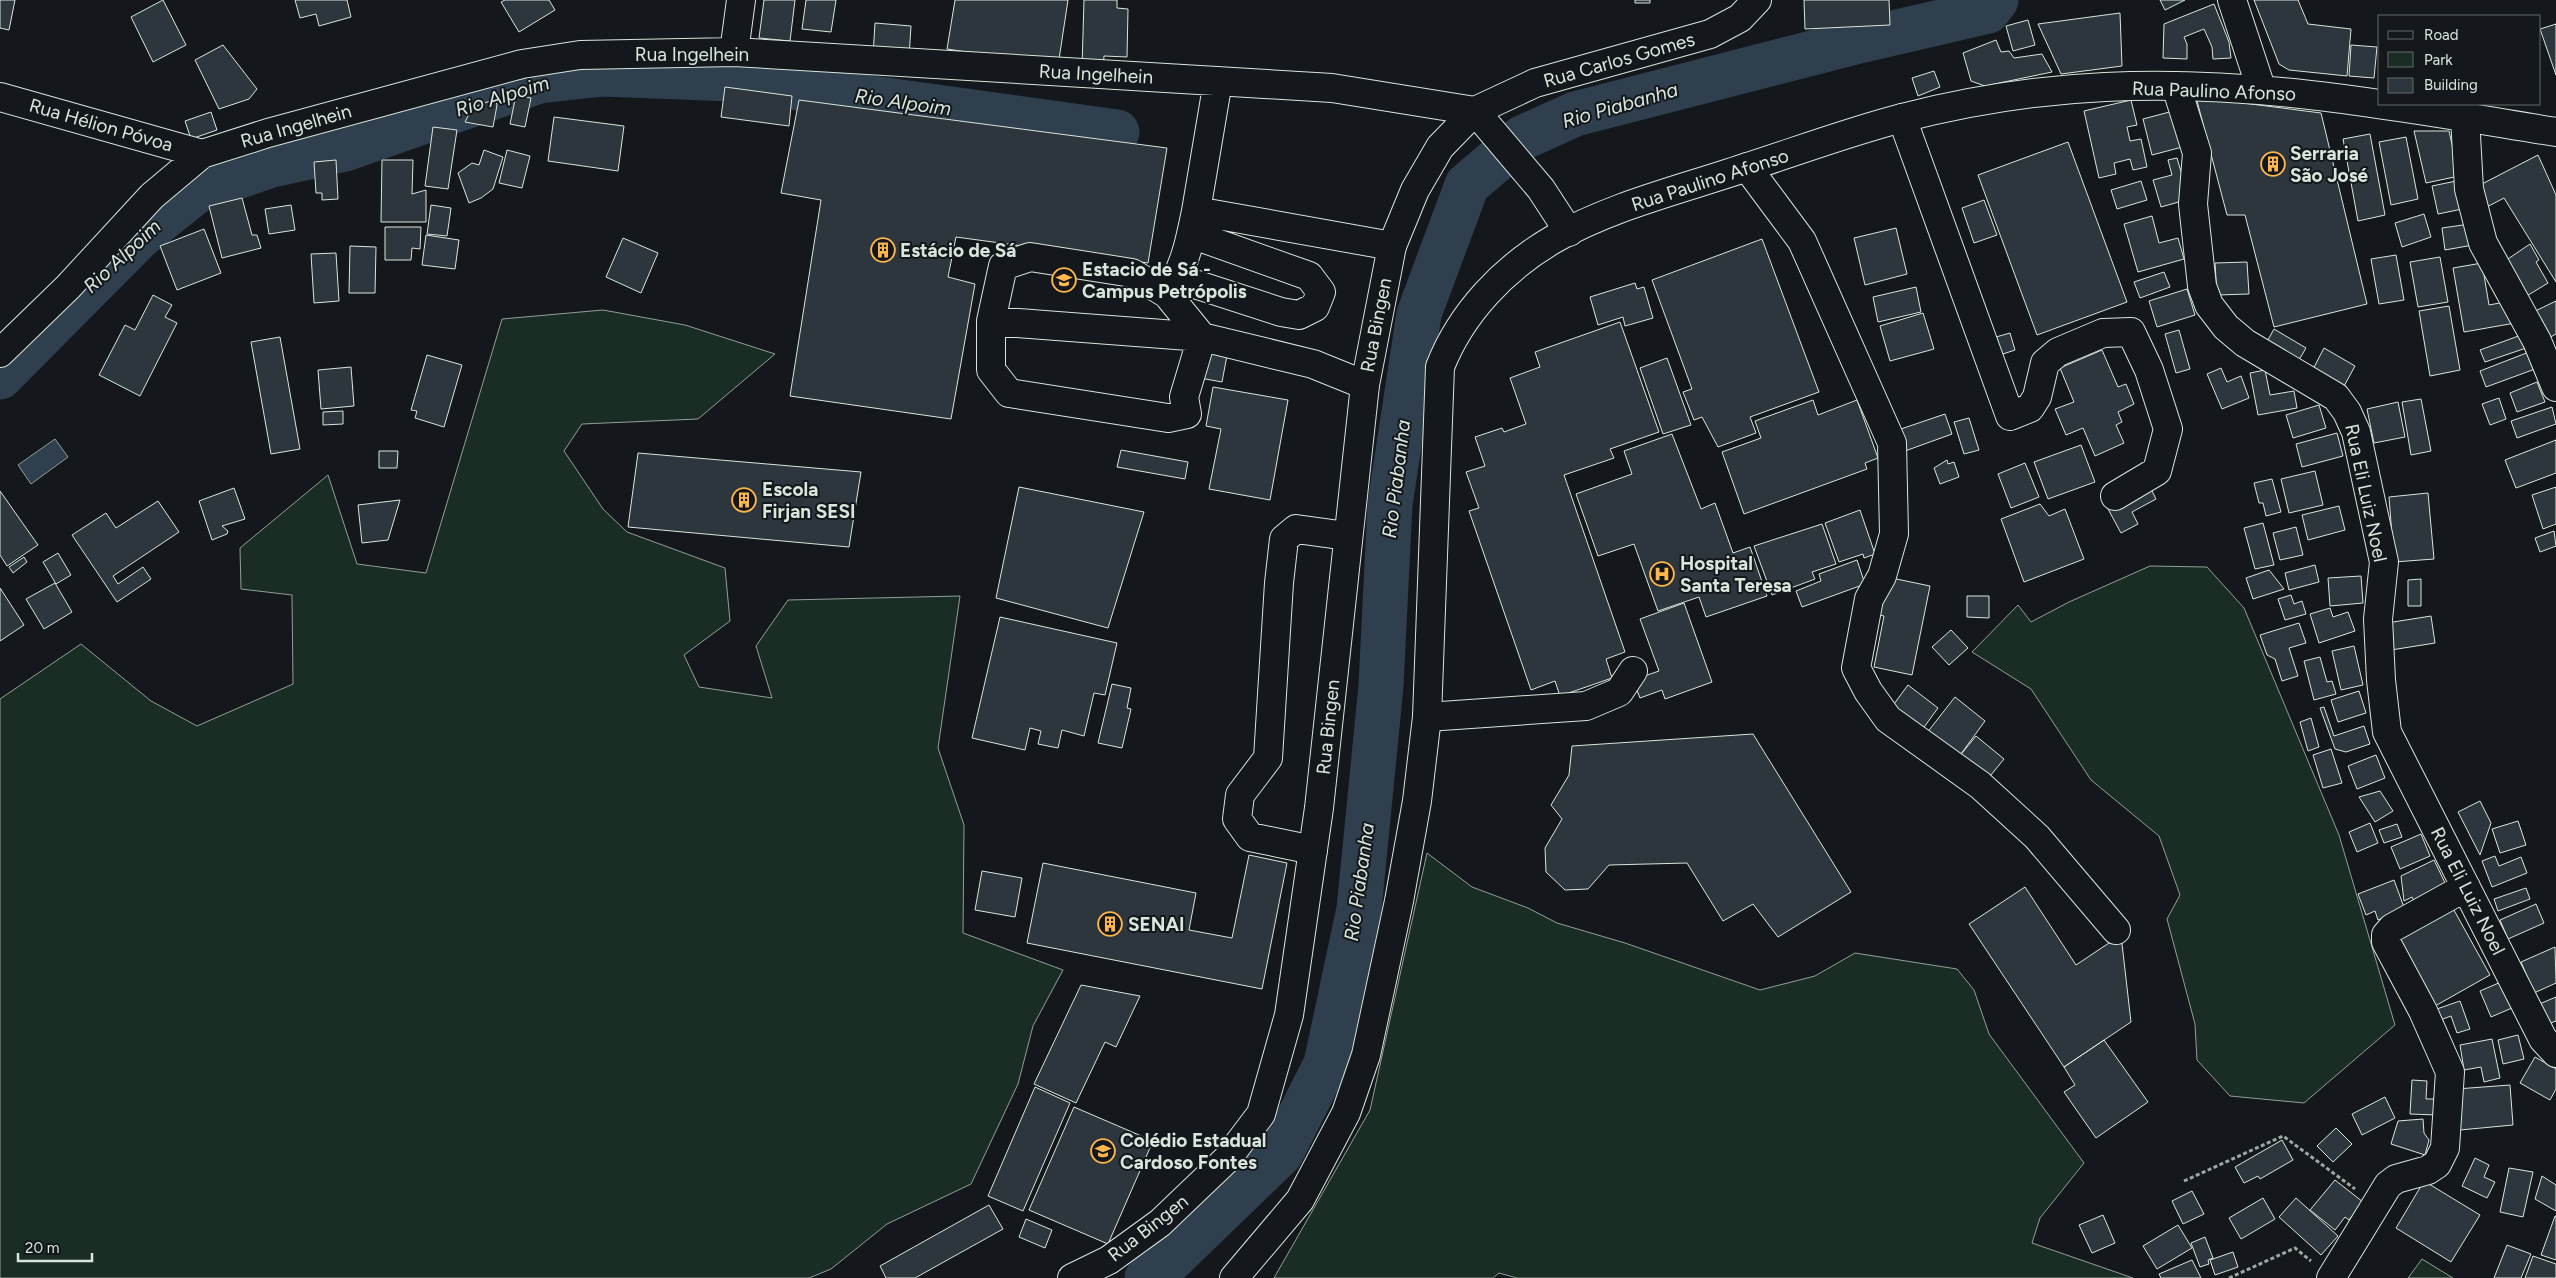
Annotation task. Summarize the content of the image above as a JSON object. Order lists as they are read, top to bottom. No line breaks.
{"streets":{"street":["Rua Ingelhein","Rua Carlos Gomes","Rua Paulino Afonso","Rua Hélion Póvoa","Rua Bingen","Rua Eli Luiz Noel"]},"crossings":[["Rua Ingelhein","Rua Carlos Gomes"],["Rua Ingelhein","Rua Hélion Póvoa"],["Rua Ingelhein","Rua Bingen"],["Rua Carlos Gomes","Rua Bingen"],["Rua Paulino Afonso","Rua Eli Luiz Noel"]],"water":["Rio Alpoim","Rio Piabanha"],"places":{"building":["Serraria São José","Estácio de Sá","Escola Firjan SESI","SENAI"],"school or university":["Estacio de Sá - Campus Petrópolis","Colédio Estadual Cardoso Fontes"],"hospital":["Hospital Santa Teresa"]},"legend":["Road","Park","Building"],"scale_bar":"20 m"}
